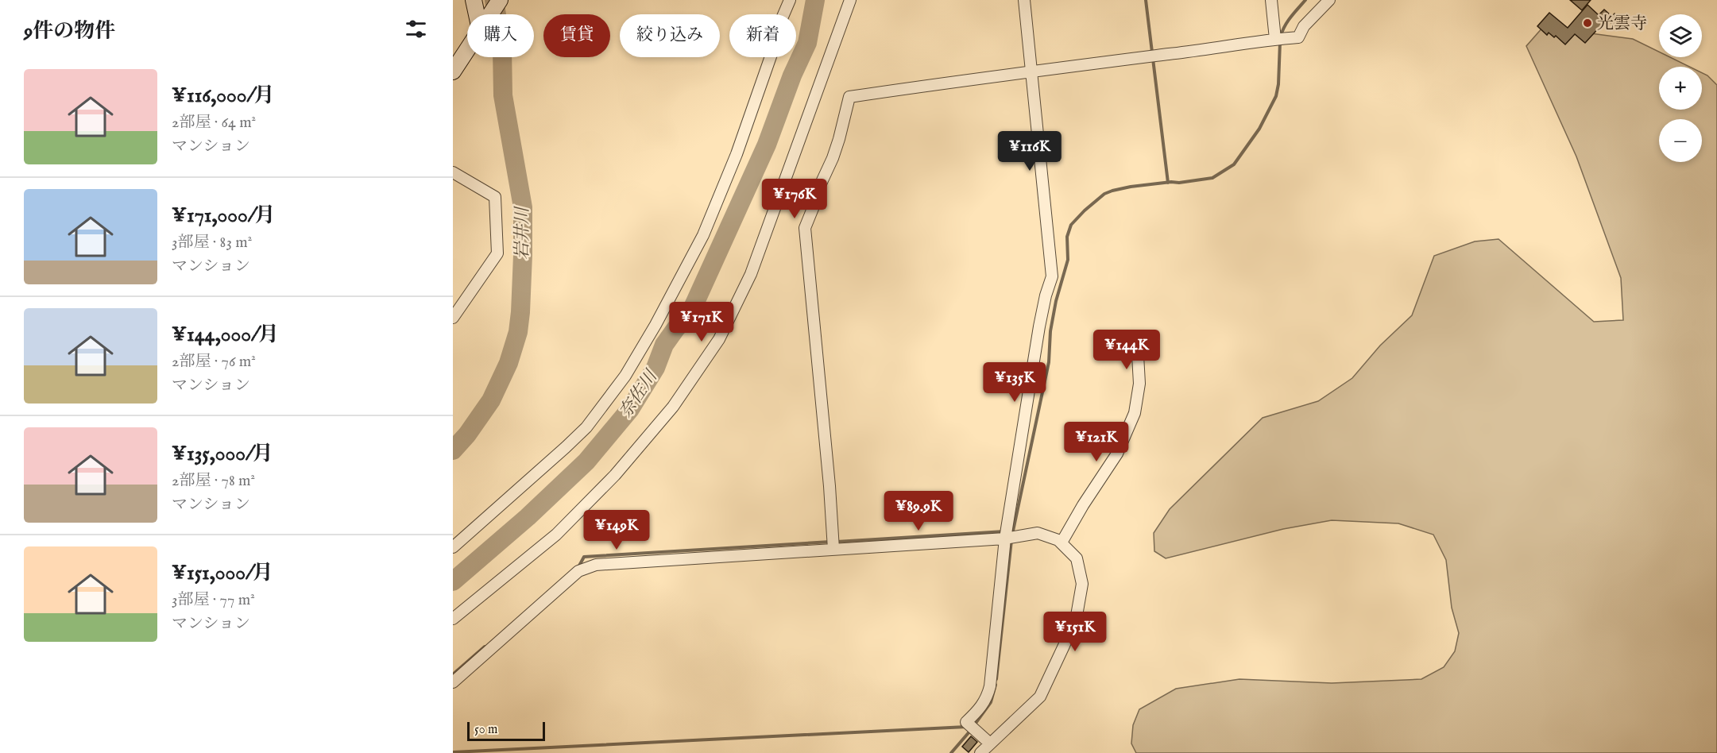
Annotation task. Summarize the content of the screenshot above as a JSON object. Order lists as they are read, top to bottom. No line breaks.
{"water":["岩井川","奈佐川"],"places":["光雲寺"],"scale_bar":"50 m","page":{"heading":"9件の物件","map_buttons":["+","−"],"chip":["購入","賃貸","絞り込み","新着"],"list":[{"name":"¥116,000/月","note":"2部屋 · 64 m² · マンション"},{"name":"¥171,000/月","note":"3部屋 · 83 m² · マンション"},{"name":"¥144,000/月","note":"2部屋 · 76 m² · マンション"},{"name":"¥135,000/月","note":"2部屋 · 78 m² · マンション"},{"name":"¥151,000/月","note":"3部屋 · 77 m² · マンション"}],"price":["¥116K","¥176K","¥171K","¥144K","¥135K","¥121K","¥89.9K","¥149K","¥151K"],"scale":"50 m"}}
